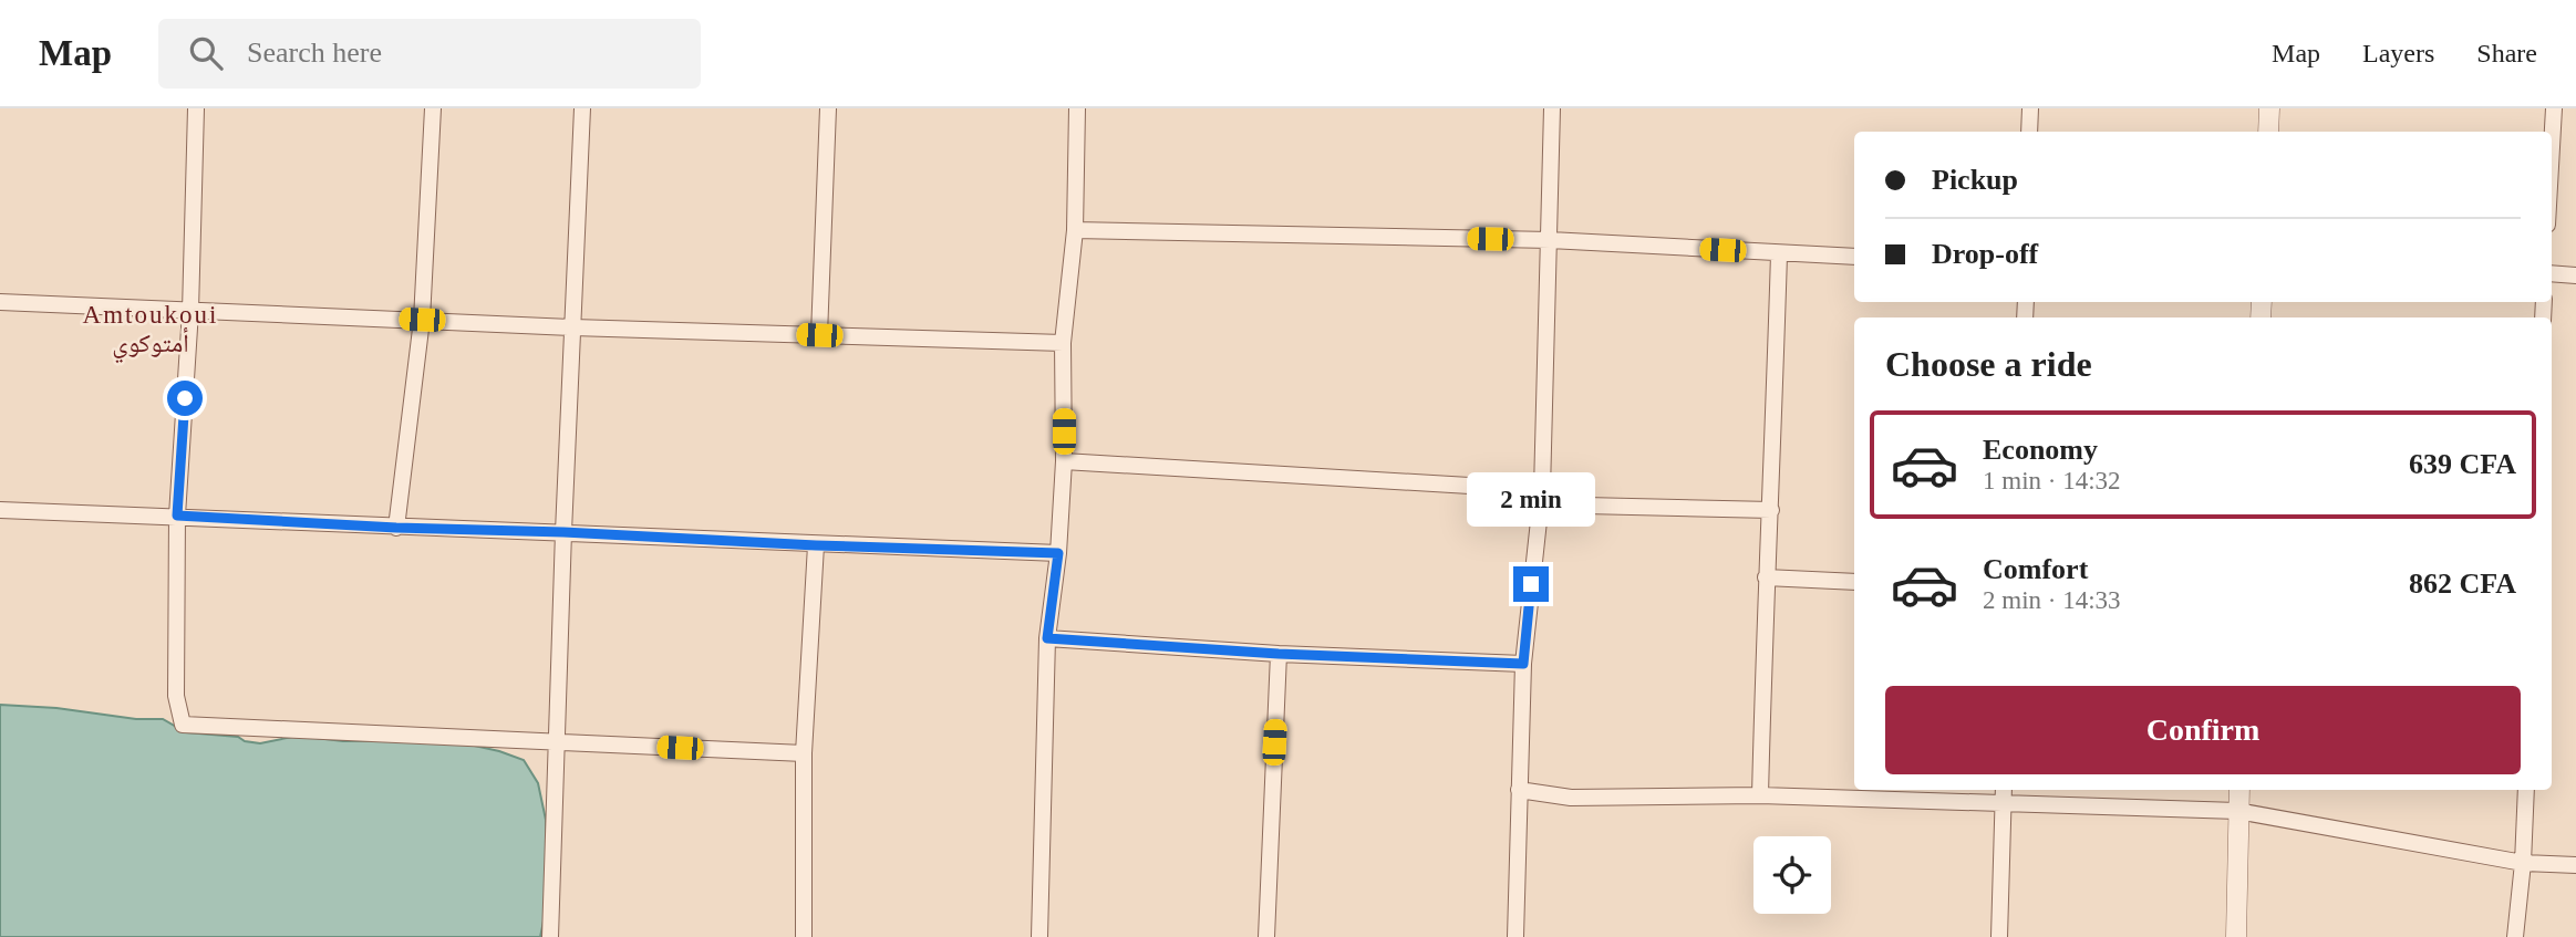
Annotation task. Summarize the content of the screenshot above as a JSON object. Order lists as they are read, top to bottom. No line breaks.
{"districts":["Amtoukoui أمتوكوي"],"page":{"header":"Map","search":"Search here","nav":["Map","Layers","Share"],"banner":["Pickup","Drop-off"],"heading":"Choose a ride","list":[{"name":"Economy","note":"1 min · 14:32","value":"639 CFA"},{"name":"Comfort","note":"2 min · 14:33","value":"862 CFA"}],"bubble":"2 min","buttons":"Confirm"}}
